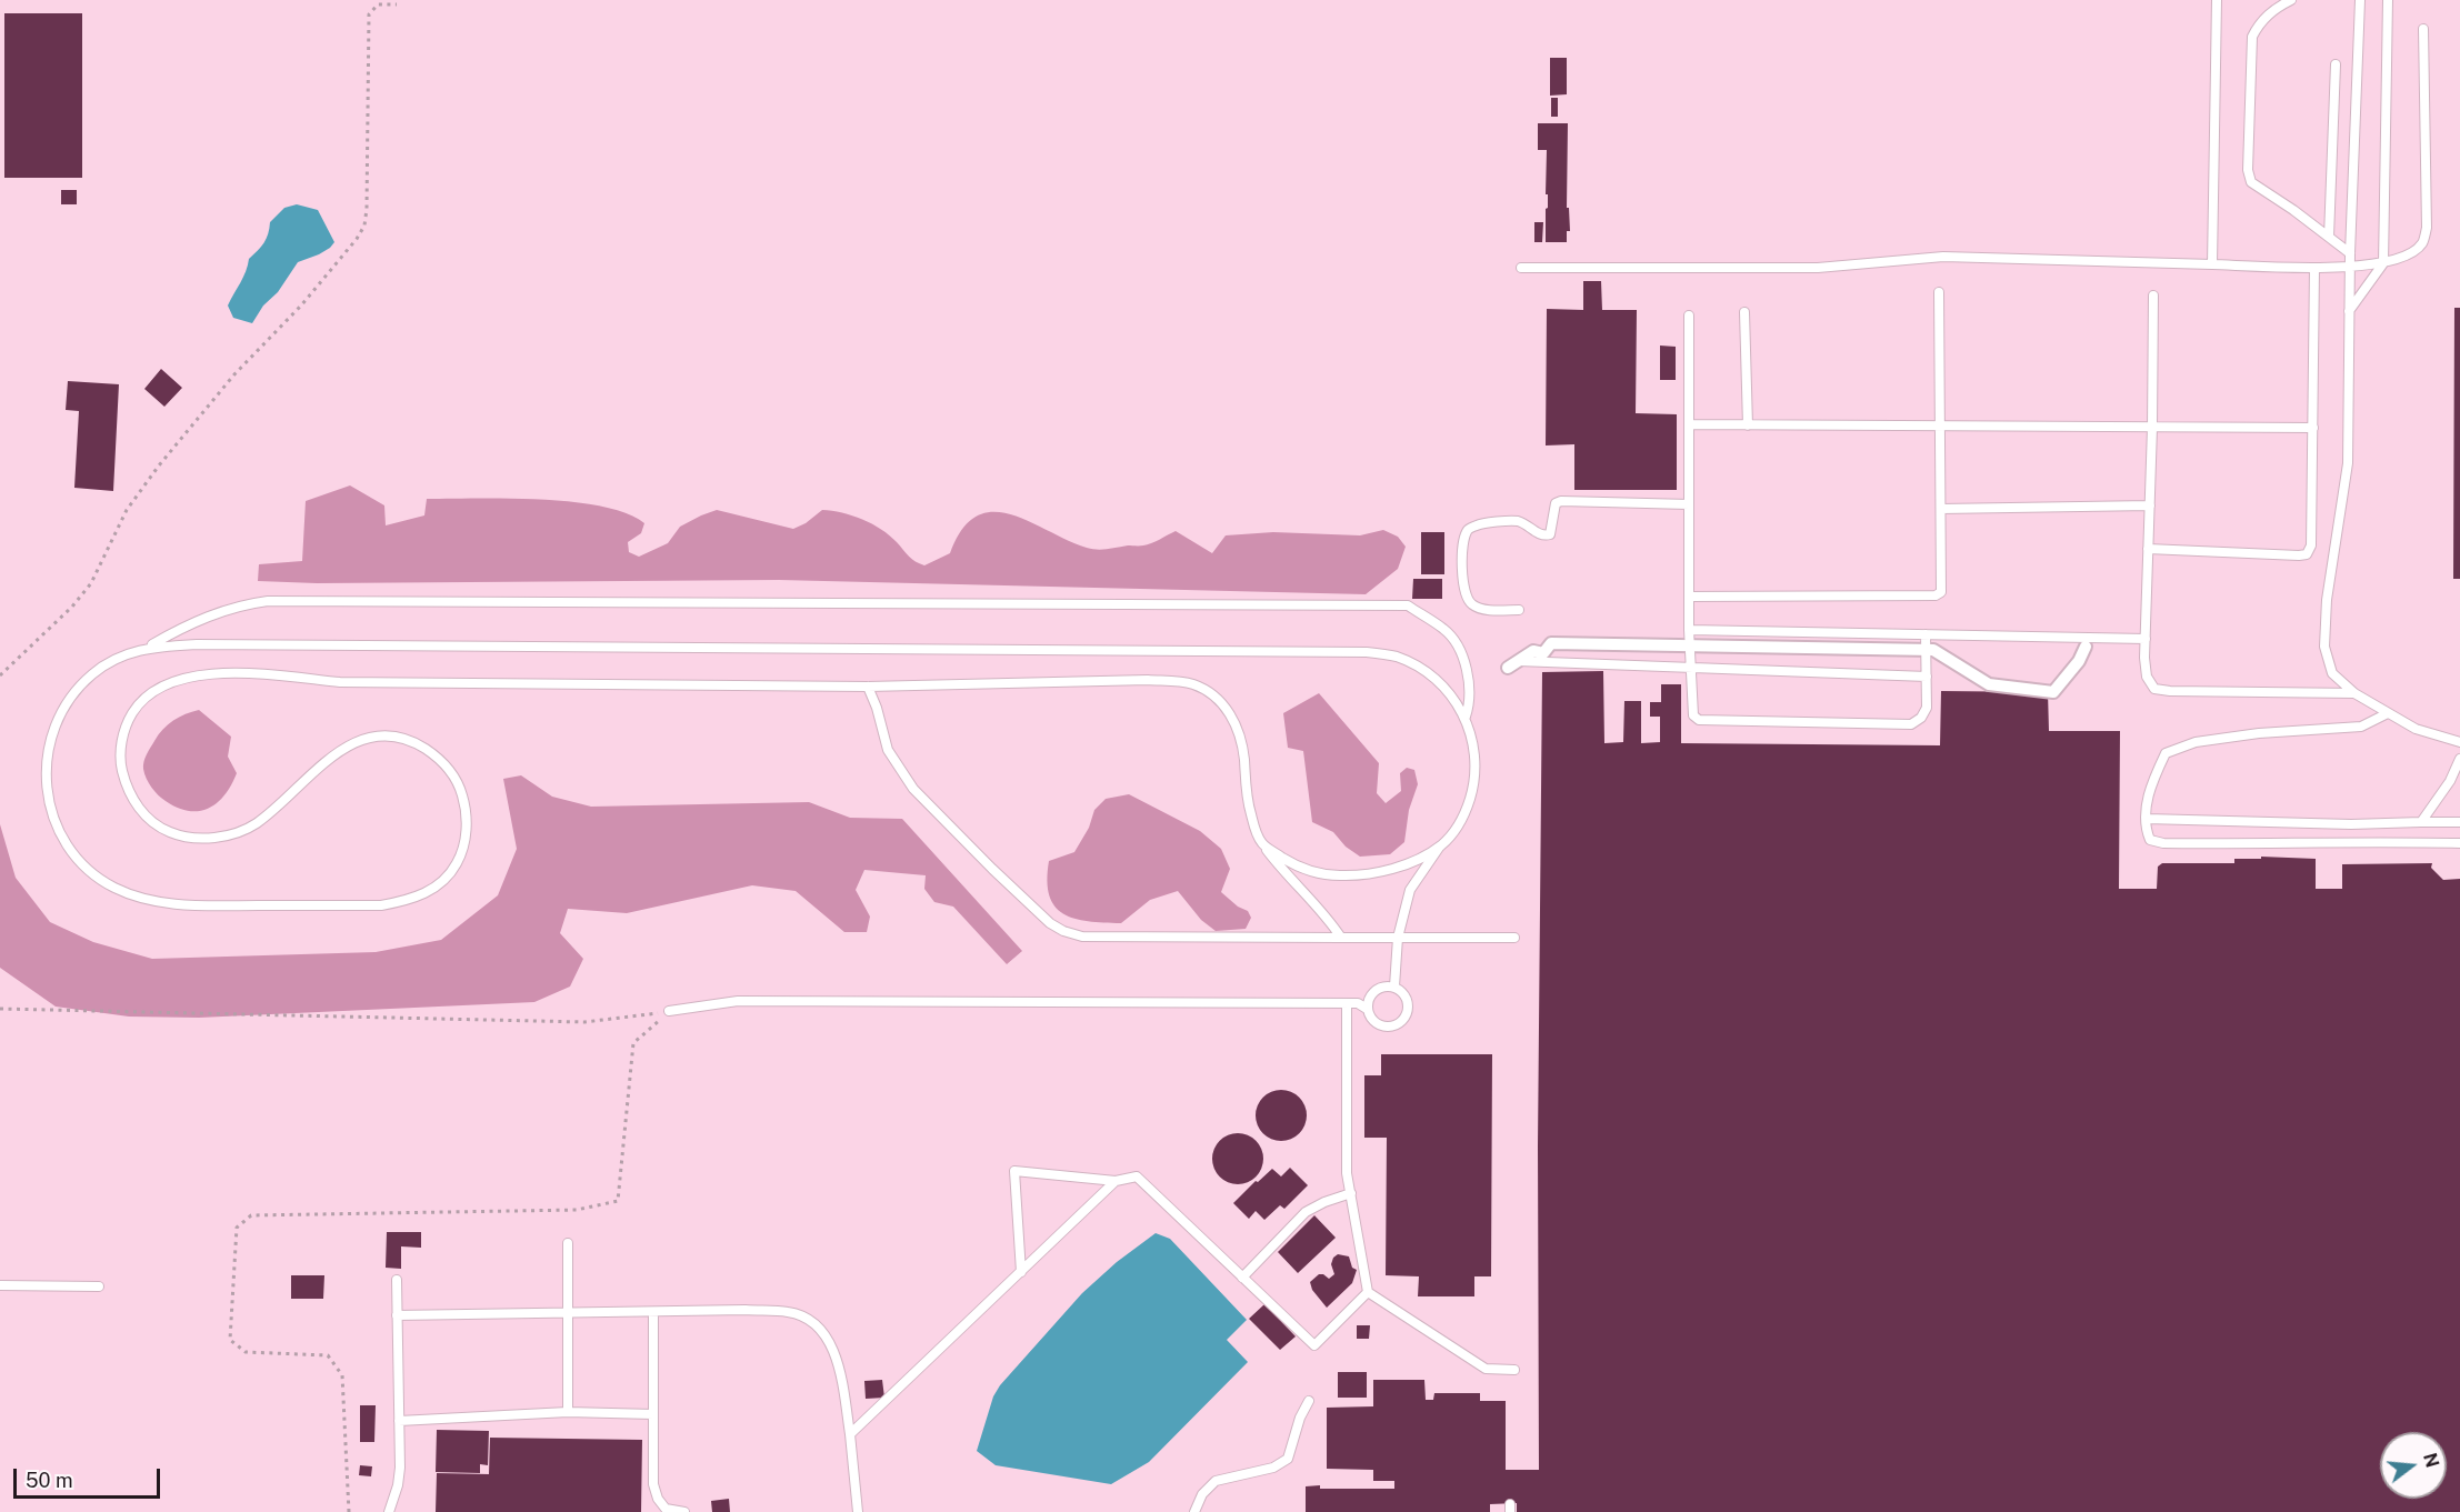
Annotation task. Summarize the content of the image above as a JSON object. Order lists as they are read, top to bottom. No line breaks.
{"scale_bar":"50 m","north":"right"}
